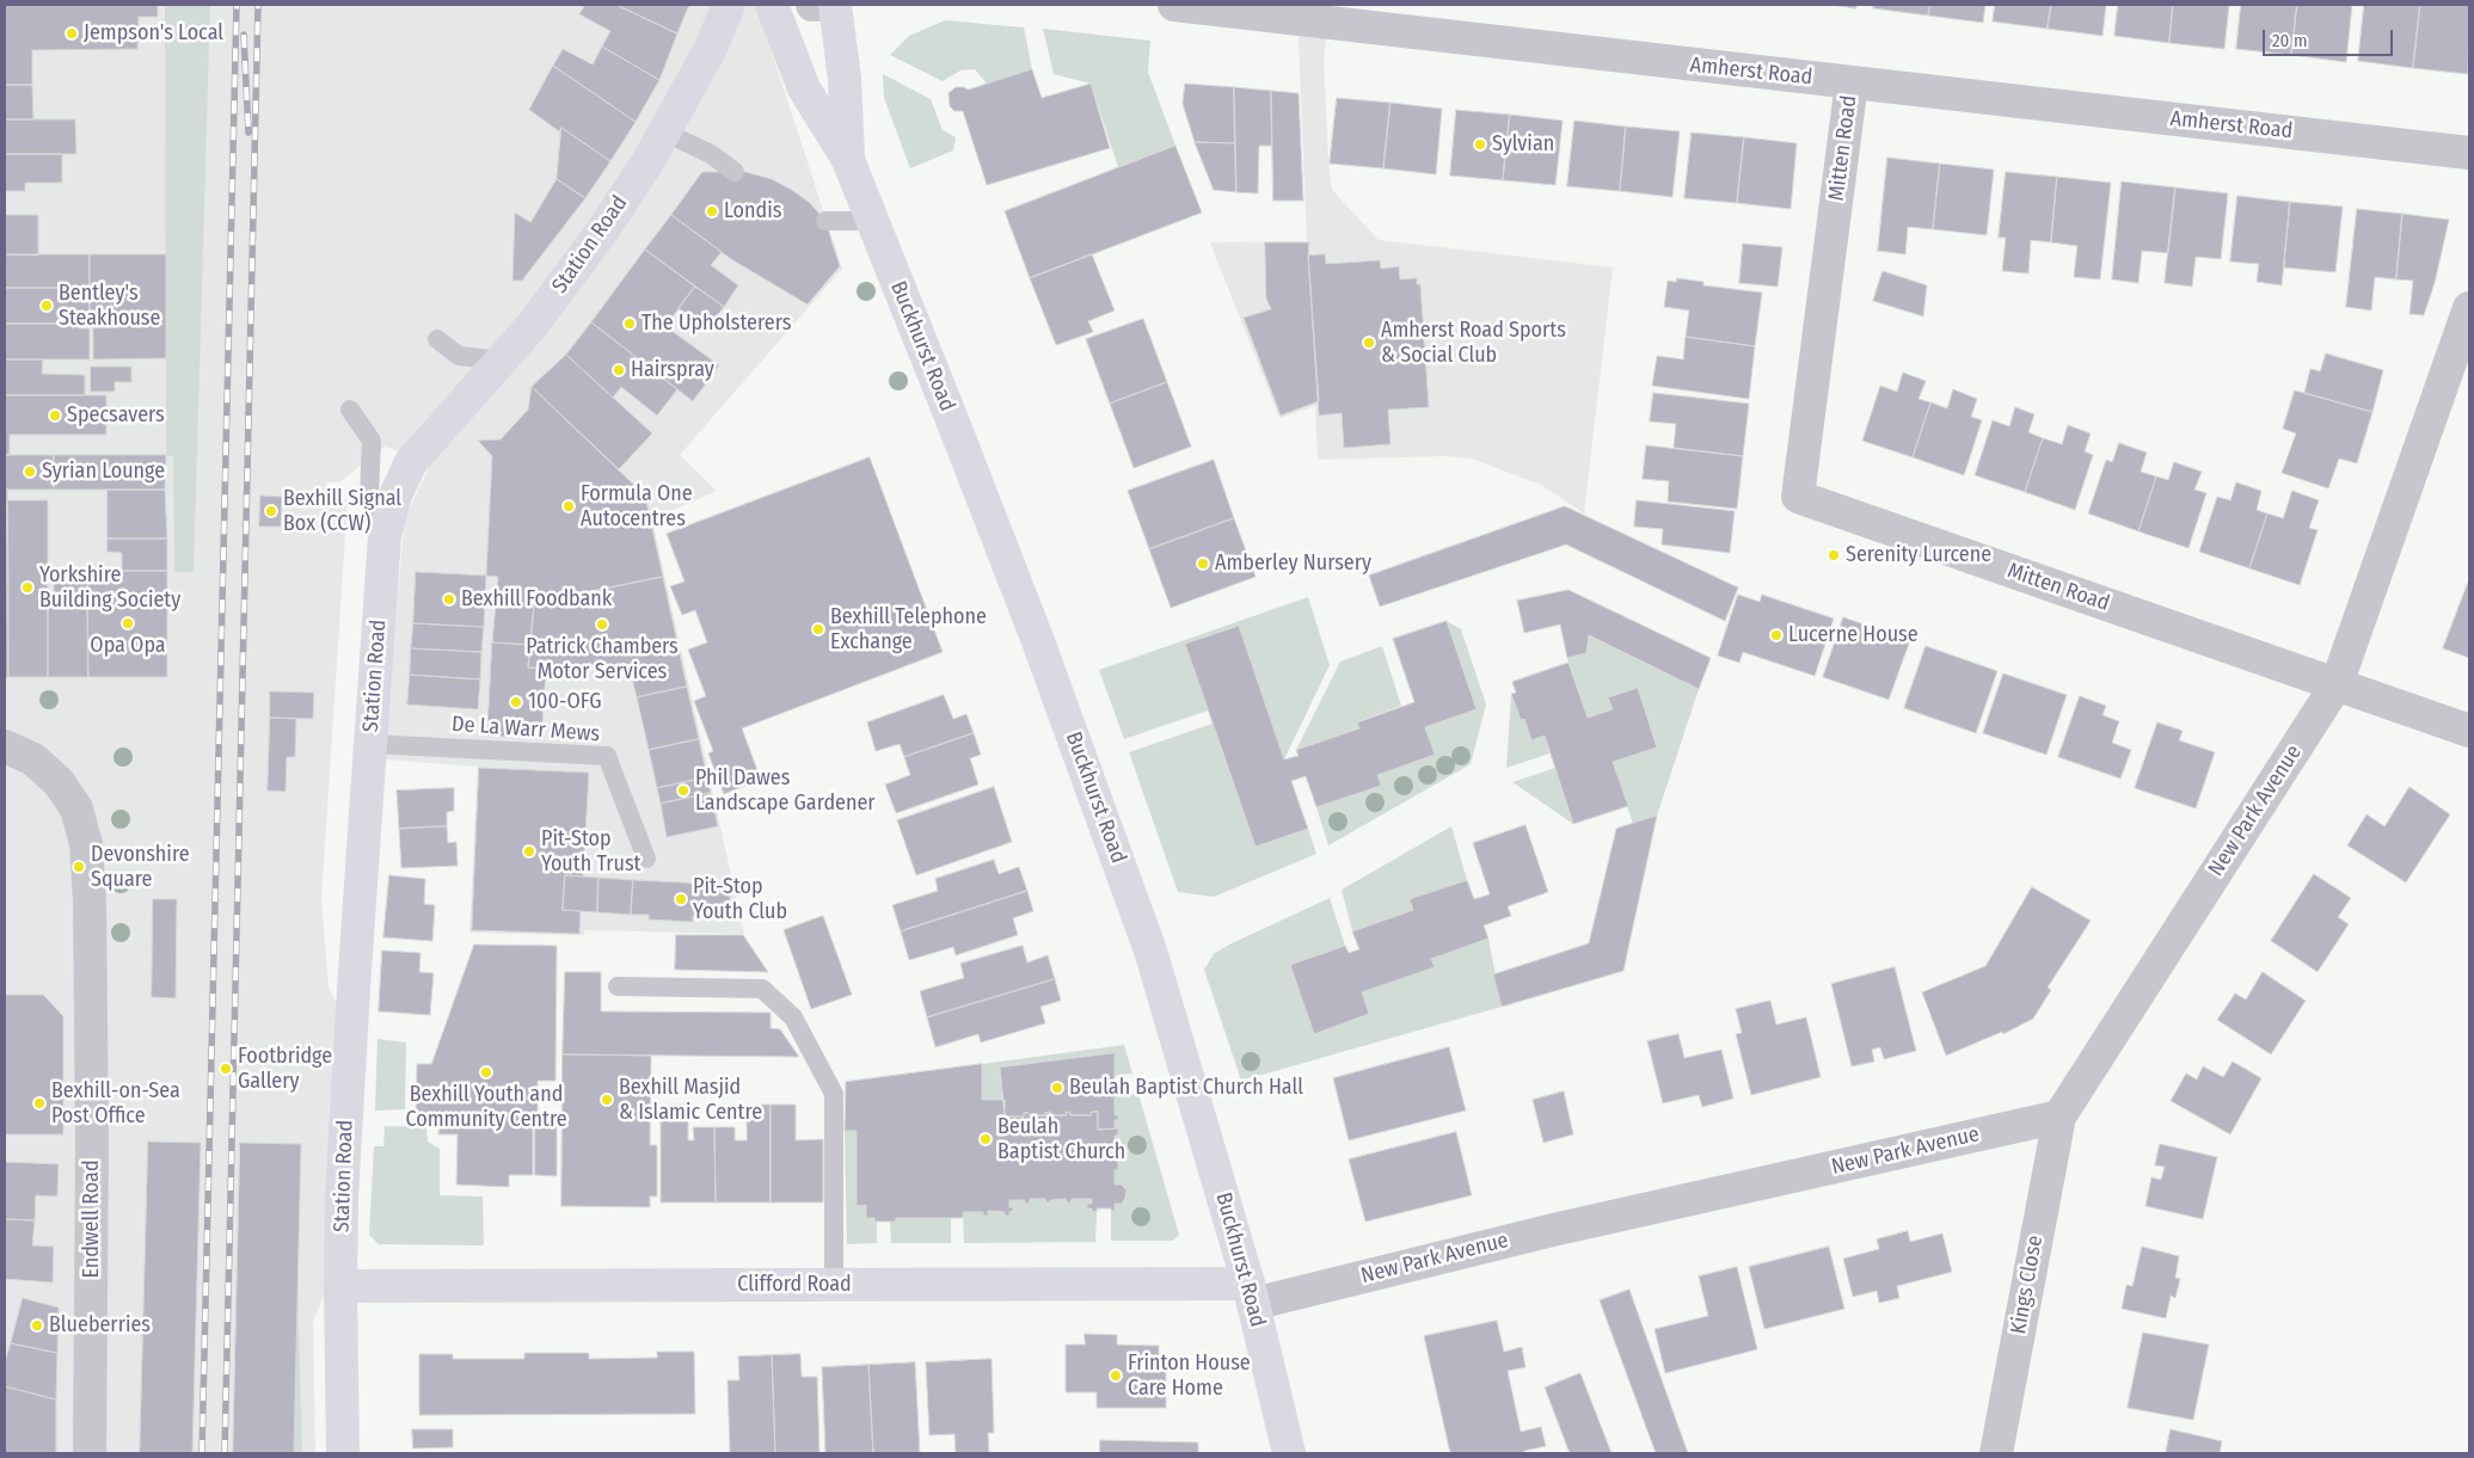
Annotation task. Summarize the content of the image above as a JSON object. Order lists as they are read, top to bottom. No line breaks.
{"streets":{"street":["Amherst Road","Mitten Road","Station Road","Buckhurst Road","New Park Avenue","Endwell Road","Clifford Road","Kings Close"],"lane":["De La Warr Mews"]},"crossings":[["Amherst Road","Mitten Road"],["Mitten Road","New Park Avenue"],["Station Road","De La Warr Mews"],["Station Road","Clifford Road"],["Buckhurst Road","New Park Avenue"],["Buckhurst Road","Clifford Road"],["New Park Avenue","Clifford Road"],["New Park Avenue","Kings Close"]],"places":["Jempson's Local","Sylvian","Londis","Bentley's Steakhouse","The Upholsterers","Amherst Road Sports & Social Club","Hairspray","Specsavers","Syrian Lounge","Formula One Autocentres","Bexhill Signal Box (CCW)","Serenity Lurcene","Amberley Nursery","Yorkshire Building Society","Bexhill Foodbank","Opa Opa","Patrick Chambers Motor Services","Bexhill Telephone Exchange","Lucerne House","100-OFG","Phil Dawes Landscape Gardener","Pit-Stop Youth Trust","Devonshire Square","Pit-Stop Youth Club","Footbridge Gallery","Bexhill Youth and Community Centre","Beulah Baptist Church Hall","Bexhill Masjid & Islamic Centre","Bexhill-on-Sea Post Office","Beulah Baptist Church","Blueberries","Frinton House Care Home"],"scale_bar":"20 m"}
